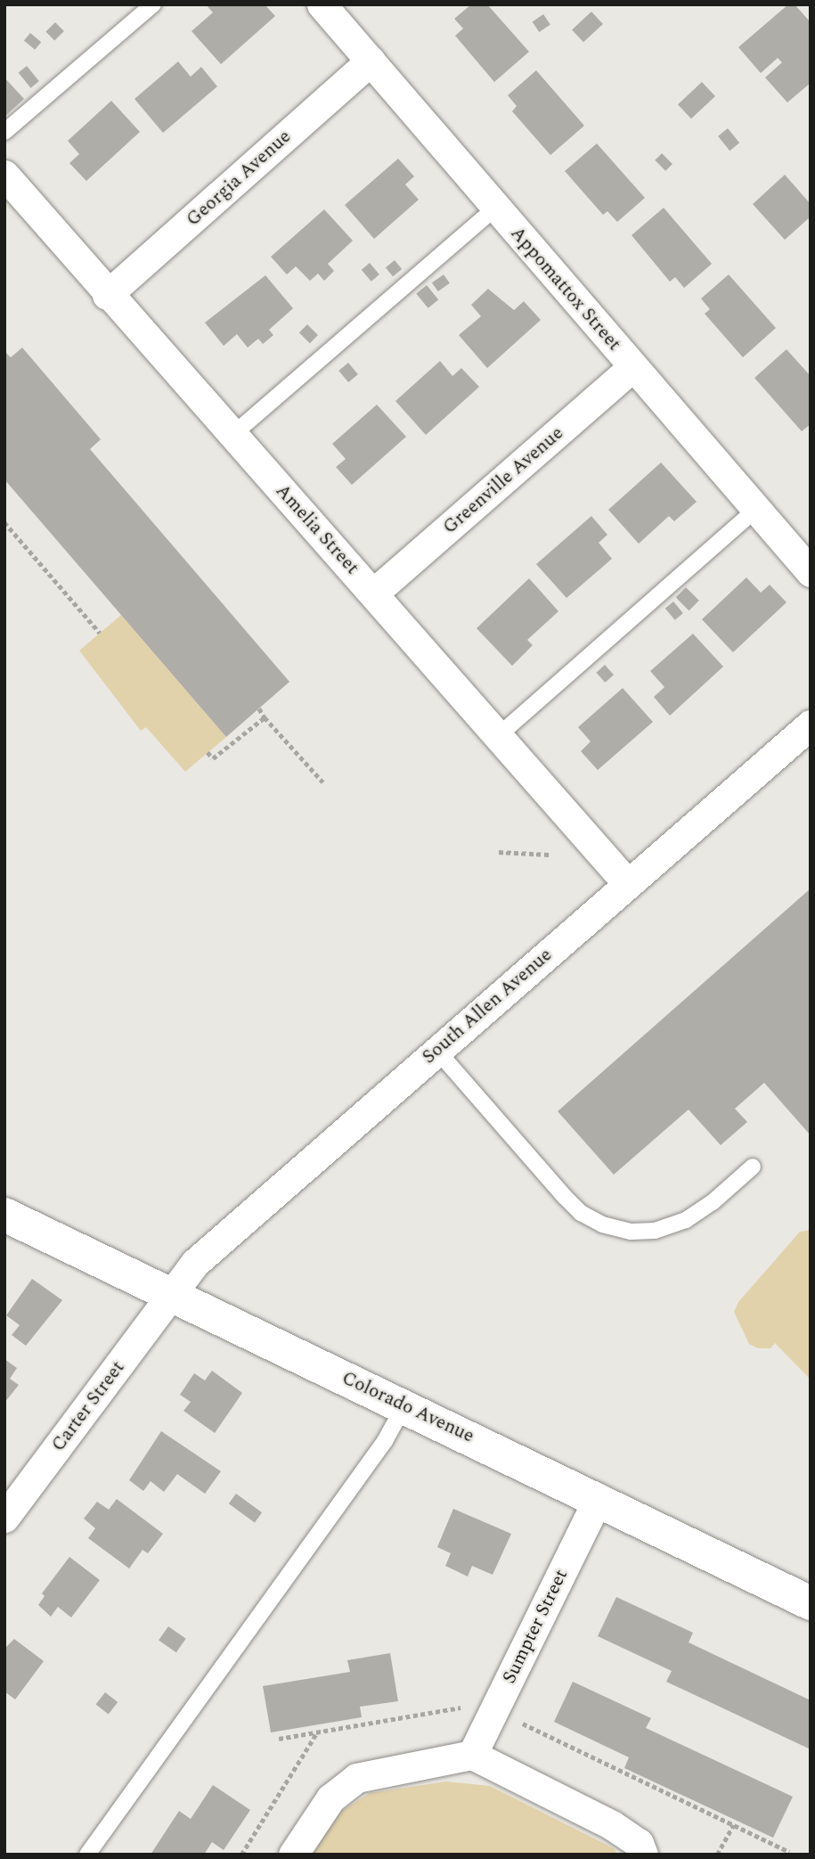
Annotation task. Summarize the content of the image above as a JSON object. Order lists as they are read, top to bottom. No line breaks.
{"streets":{"street":["Georgia Avenue","Appomattox Street","Greenville Avenue","Amelia Street","South Allen Avenue","Carter Street","Colorado Avenue","Sumpter Street"]},"crossings":[["Georgia Avenue","Appomattox Street"],["Georgia Avenue","Amelia Street"],["Appomattox Street","Greenville Avenue"],["Greenville Avenue","Amelia Street"],["Amelia Street","South Allen Avenue"],["South Allen Avenue","Carter Street"],["South Allen Avenue","Colorado Avenue"],["Carter Street","Colorado Avenue"],["Colorado Avenue","Sumpter Street"]]}
